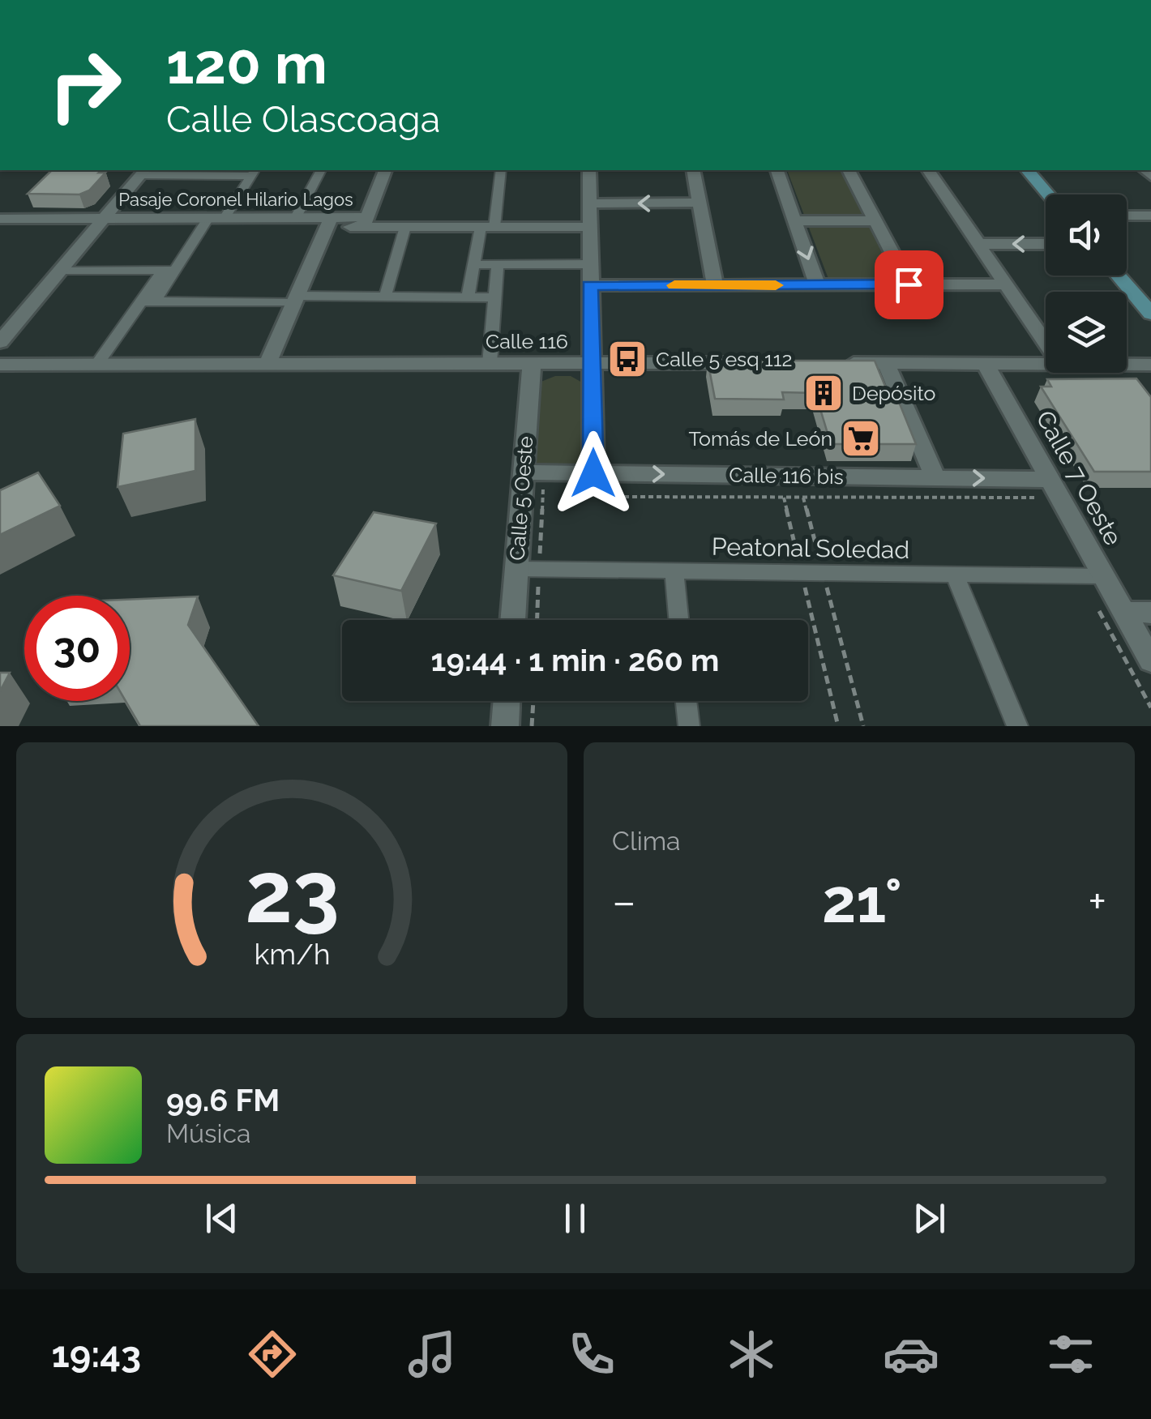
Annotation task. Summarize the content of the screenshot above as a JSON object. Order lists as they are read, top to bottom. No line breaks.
{"streets":{"street":["Pasaje Coronel Hilario Lagos","Calle 116","Calle 116 bis","Calle 7 Oeste","Calle 5 Oeste","Peatonal Soledad"]},"crossings":[["Calle 116","Calle 5 Oeste"],["Calle 116 bis","Calle 7 Oeste"],["Calle 116 bis","Calle 5 Oeste"],["Calle 7 Oeste","Peatonal Soledad"],["Calle 5 Oeste","Peatonal Soledad"]],"places":{"bus stop":["Calle 5 esq 112"],"building":["Depósito"],"supermarket":["Tomás de León"]},"page":{"turn":["120 m","Calle Olascoaga"],"limit":"30","trip":"19:44 · 1 min · 260 m","tile":"Clima","heat":["−","21°","+"],"song":["99.6 FM","Música"],"tabs":"19:43","gauge":["23","km/h"]}}
